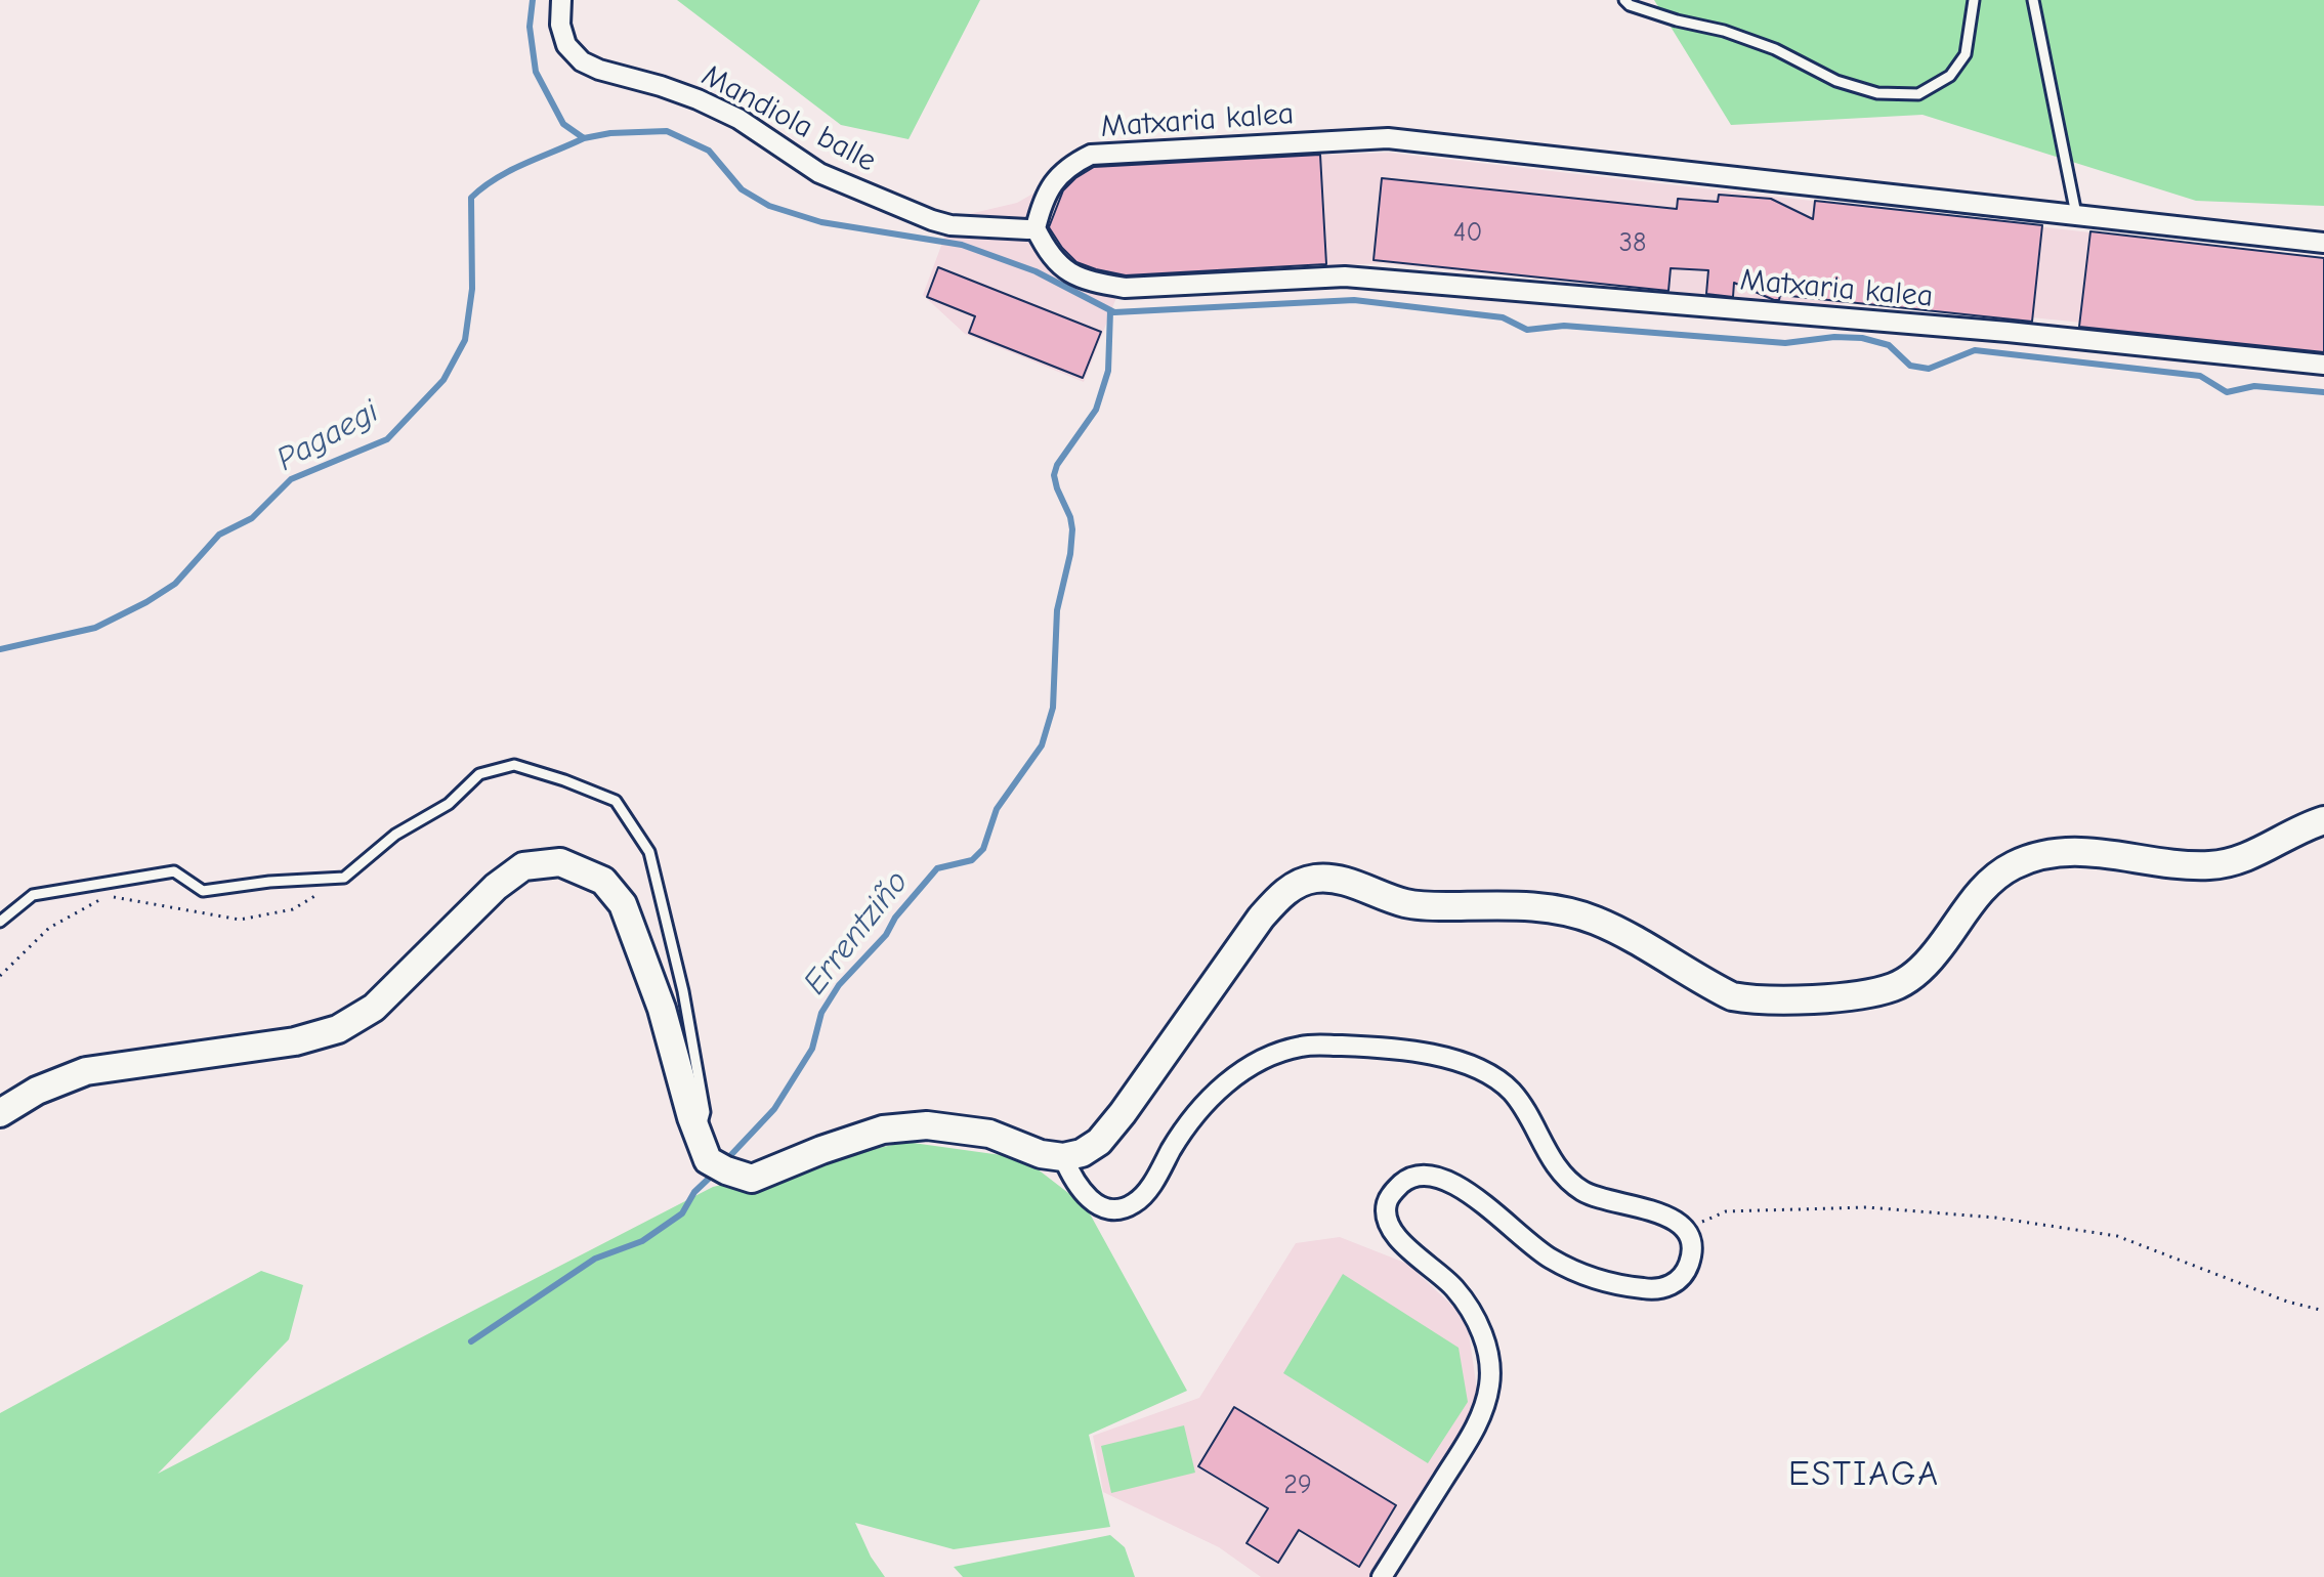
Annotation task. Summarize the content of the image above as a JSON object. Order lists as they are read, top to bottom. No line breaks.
{"streets":{"street":["Mandiola balle","Matxaria kalea"]},"crossings":[["Mandiola balle","Matxaria kalea"]],"districts":["ESTIAGA"],"water":["Pagaegi","Errentziño"],"house_numbers":["40","38","29"]}
